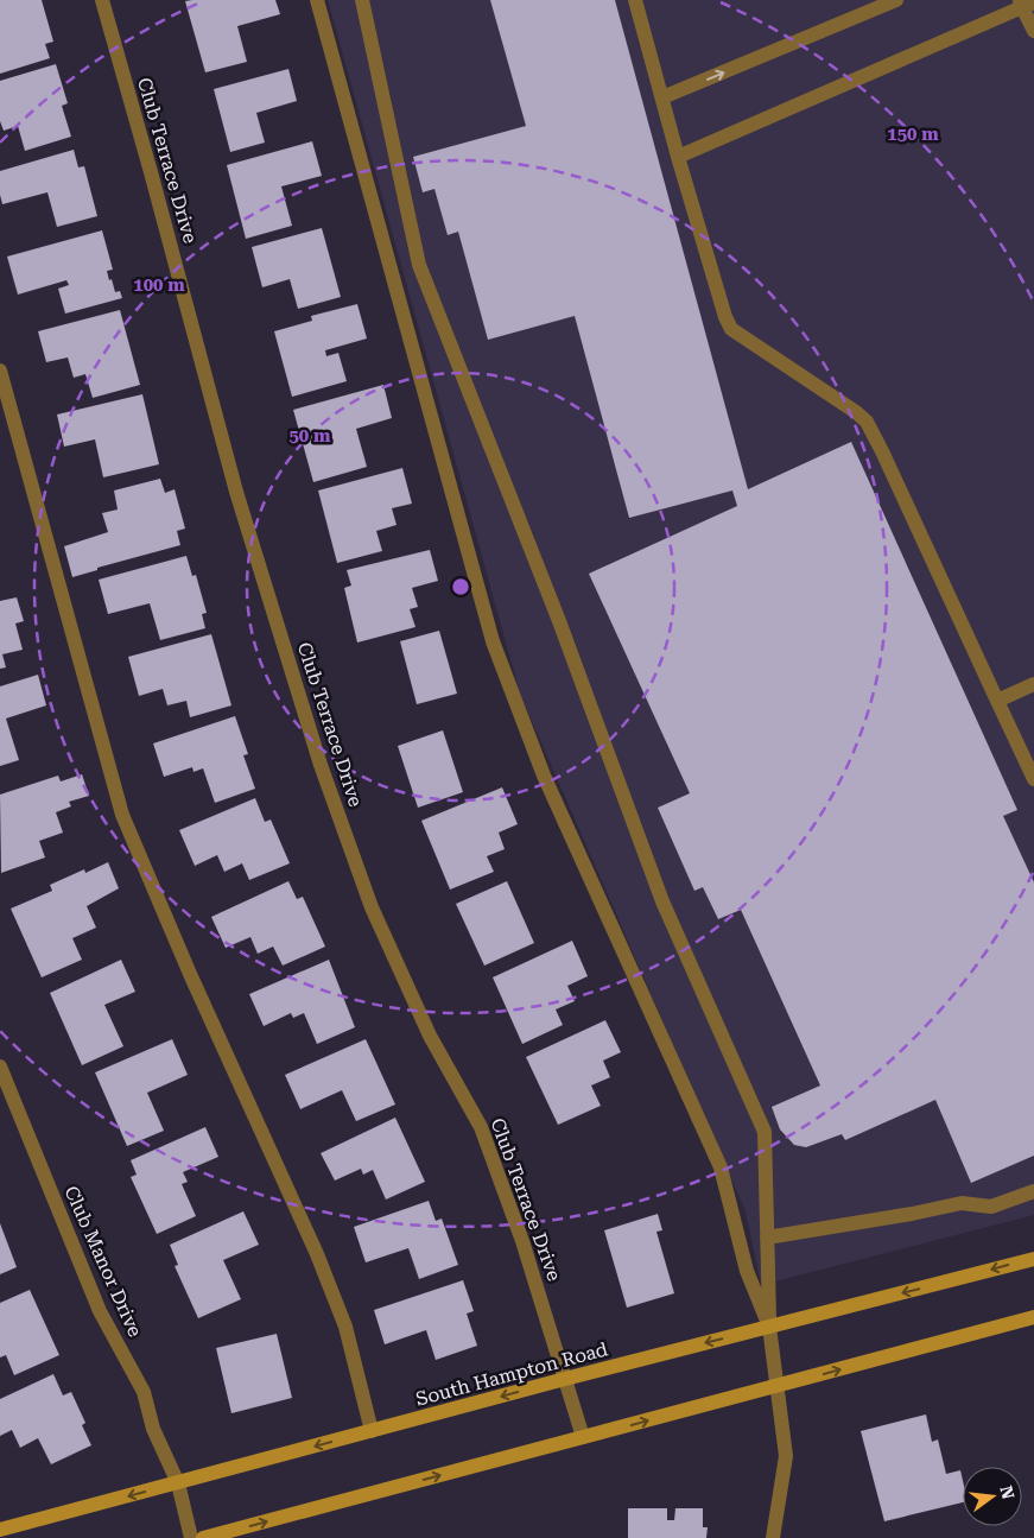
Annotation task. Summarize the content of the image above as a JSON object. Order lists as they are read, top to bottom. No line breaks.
{"streets":{"main road":["South Hampton Road"],"street":["Club Terrace Drive","Club Manor Drive"]},"crossings":[["Club Terrace Drive","South Hampton Road"],["Club Manor Drive","South Hampton Road"]],"north":"right","rings":["150 m","100 m","50 m"]}
